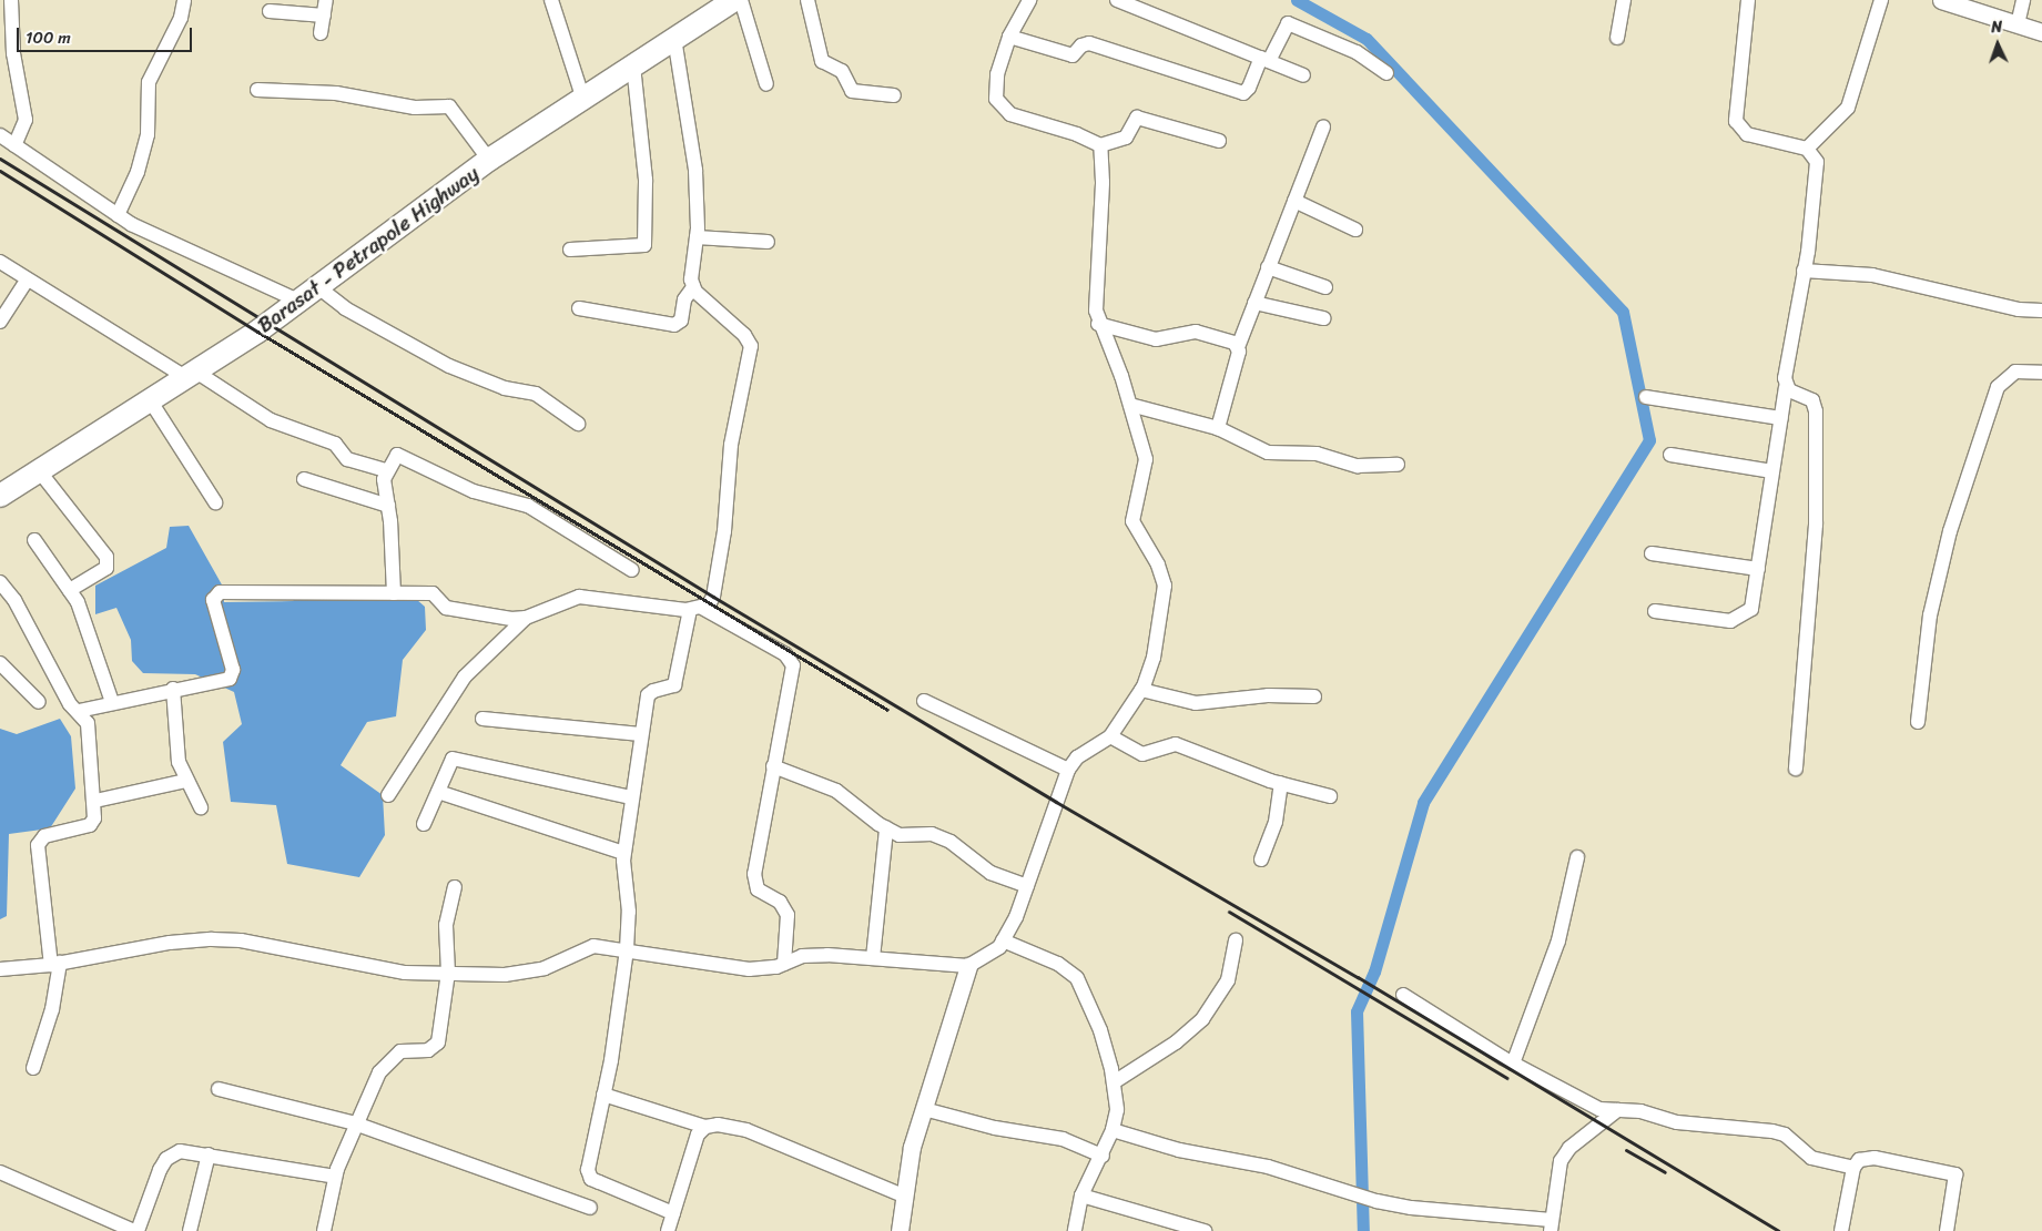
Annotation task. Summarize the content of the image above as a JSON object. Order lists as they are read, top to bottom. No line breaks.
{"streets":{"highway":["Barasat - Petrapole Highway"]},"scale_bar":"100 m","north":"top"}
